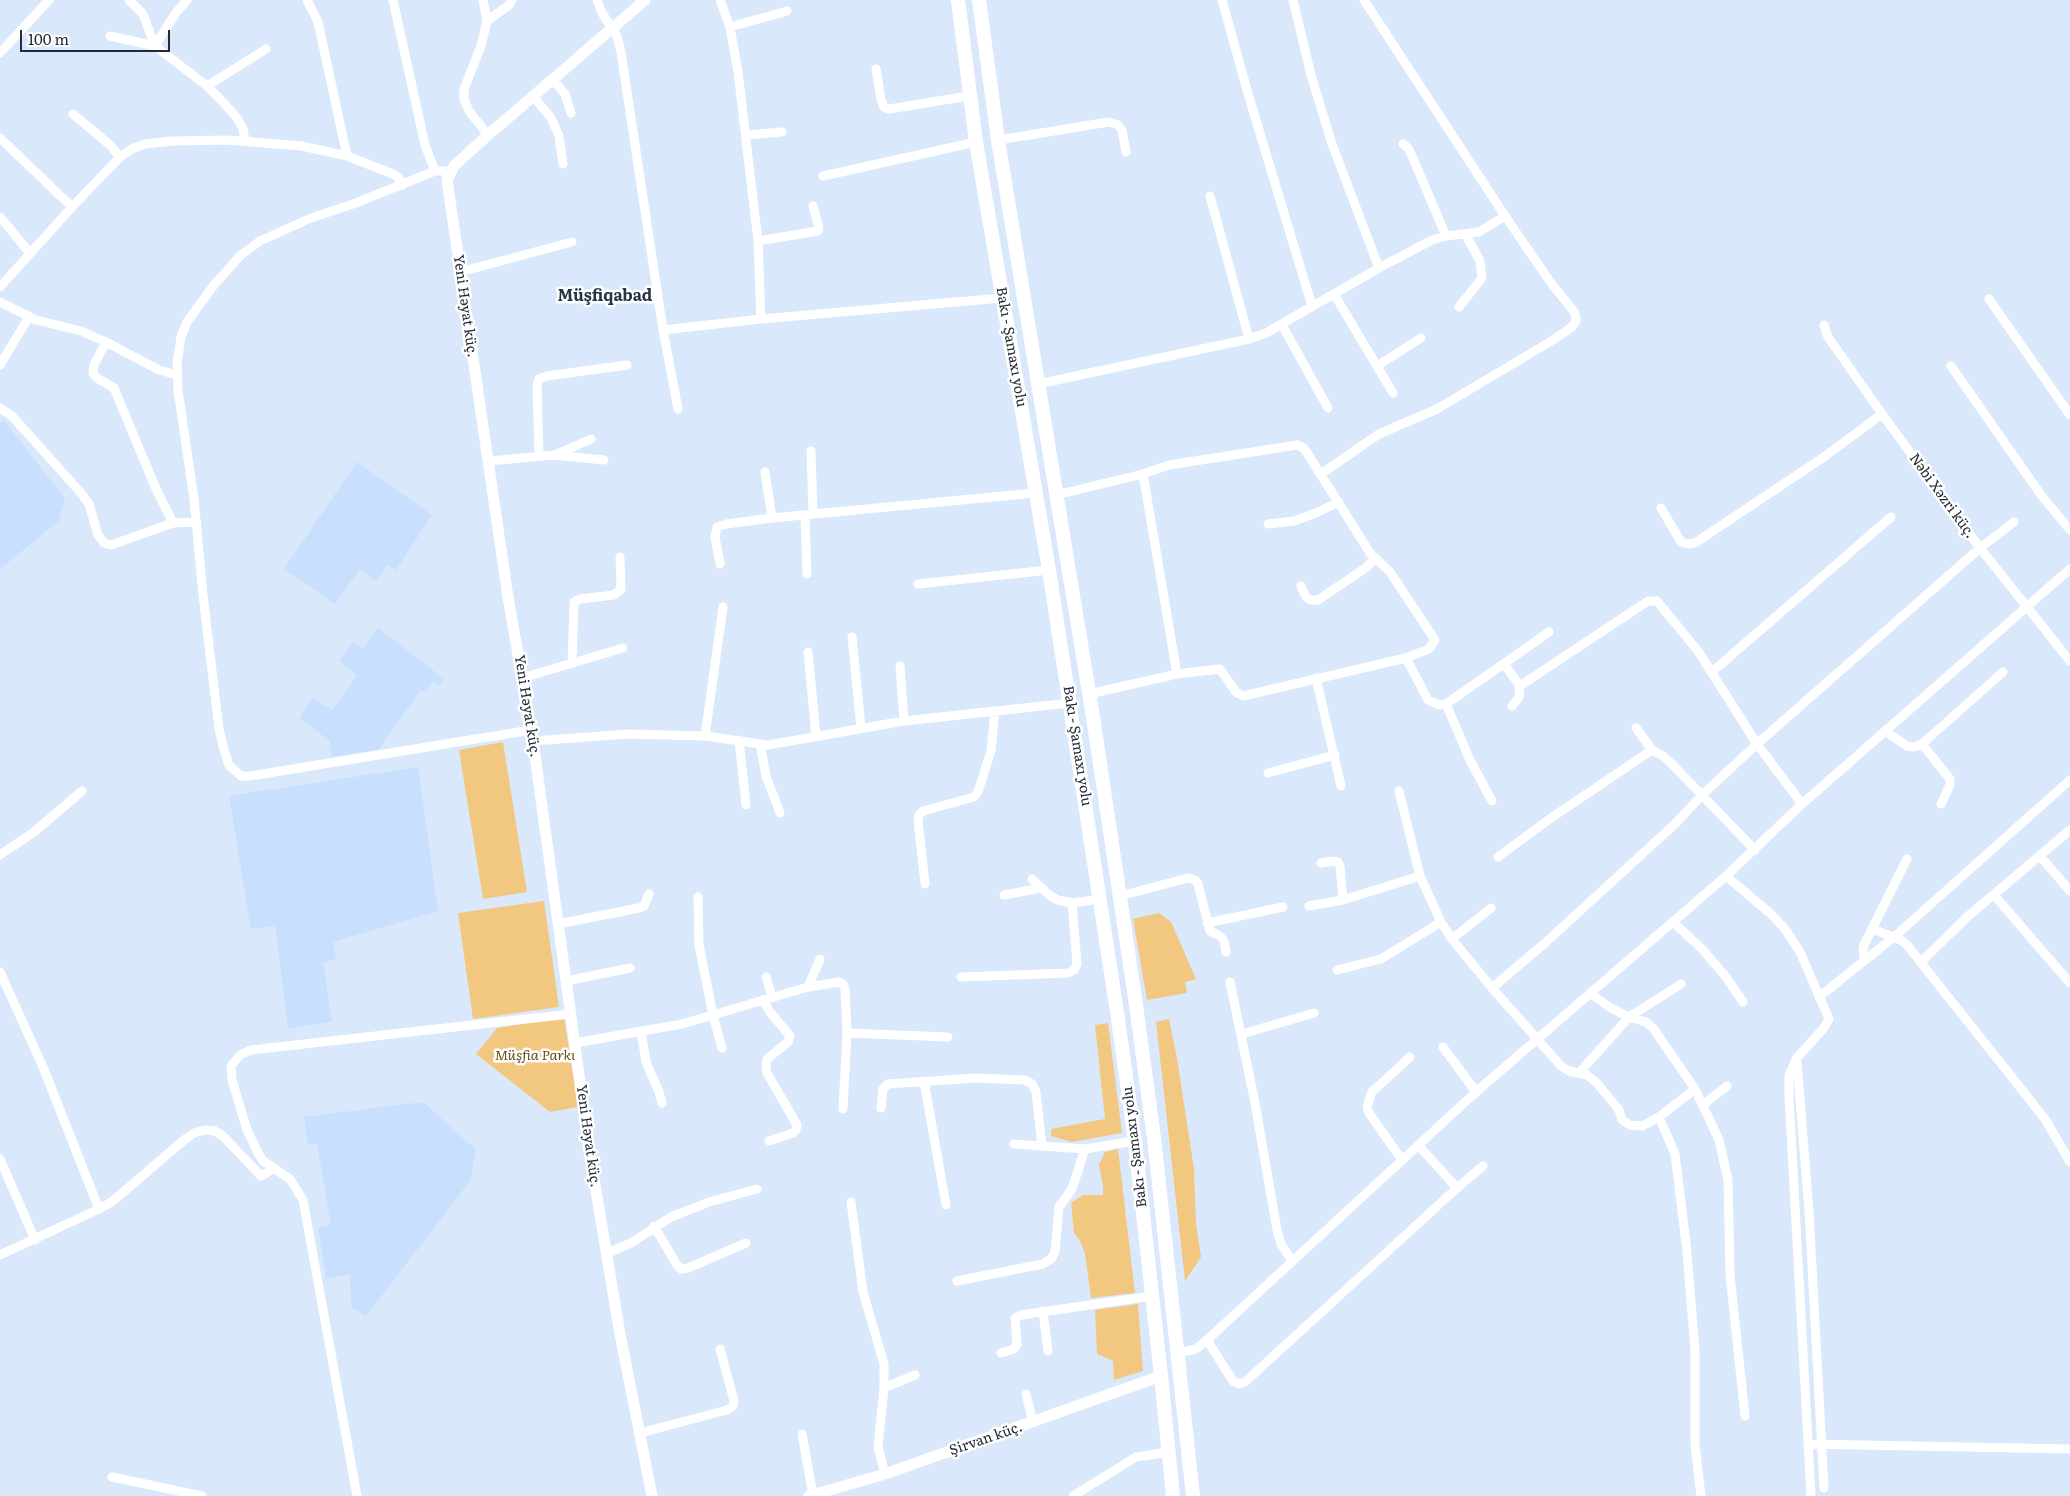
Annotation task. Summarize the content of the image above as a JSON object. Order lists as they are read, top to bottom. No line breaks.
{"streets":{"highway":["Bakı - Şamaxı yolu"],"street":["Yeni Həyat küç.","Nəbi Xəzri küç.","Şirvan küç."]},"crossings":[["Bakı - Şamaxı yolu","Şirvan küç."]],"districts":["Müşfiqabad"],"parks":["Müşfia Parkı"],"scale_bar":"100 m"}
